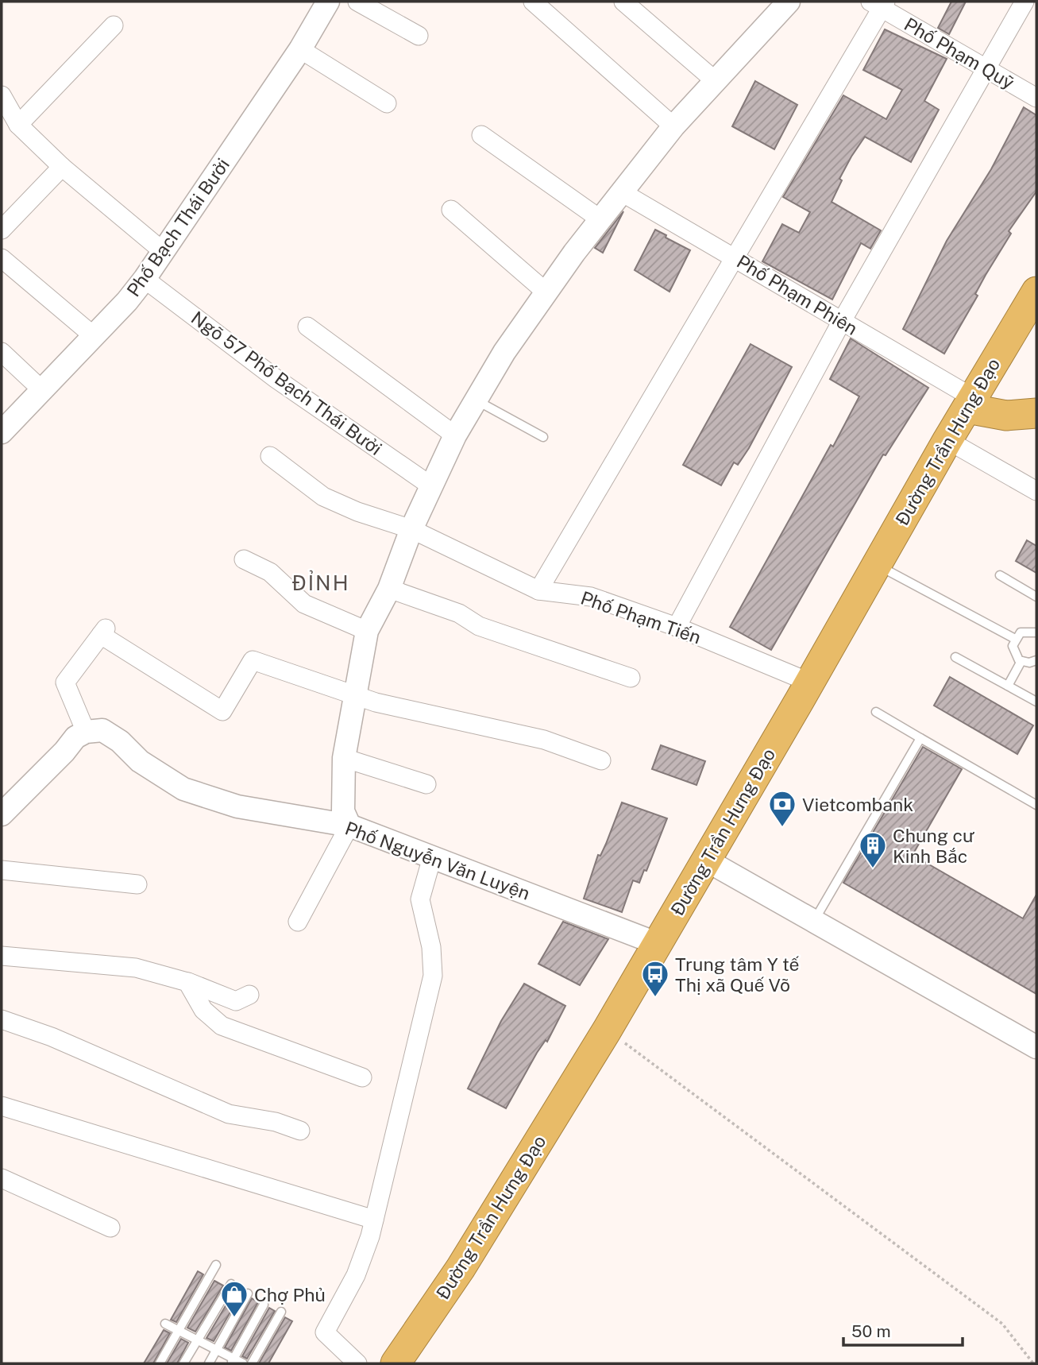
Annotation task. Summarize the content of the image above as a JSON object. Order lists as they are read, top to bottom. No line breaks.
{"streets":{"highway":["Đường Trần Hưng Đạo"],"street":["Phố Phạm Quỹ","Phố Bạch Thái Bưởi","Phố Phạm Phiên","Ngõ 57 Phố Bạch Thái Bưởi","Phố Phạm Tiến","Phố Nguyễn Văn Luyện"]},"crossings":[["Phố Bạch Thái Bưởi","Ngõ 57 Phố Bạch Thái Bưởi"],["Phố Phạm Phiên","Đường Trần Hưng Đạo"],["Đường Trần Hưng Đạo","Phố Phạm Tiến"],["Đường Trần Hưng Đạo","Phố Nguyễn Văn Luyện"]],"districts":["ĐỈNH"],"places":{"bank":["Vietcombank"],"building":["Chung cư Kinh Bắc"],"bus stop":["Trung tâm Y tế Thị xã Quế Võ"],"shop":["Chợ Phủ"]},"scale_bar":"50 m"}
